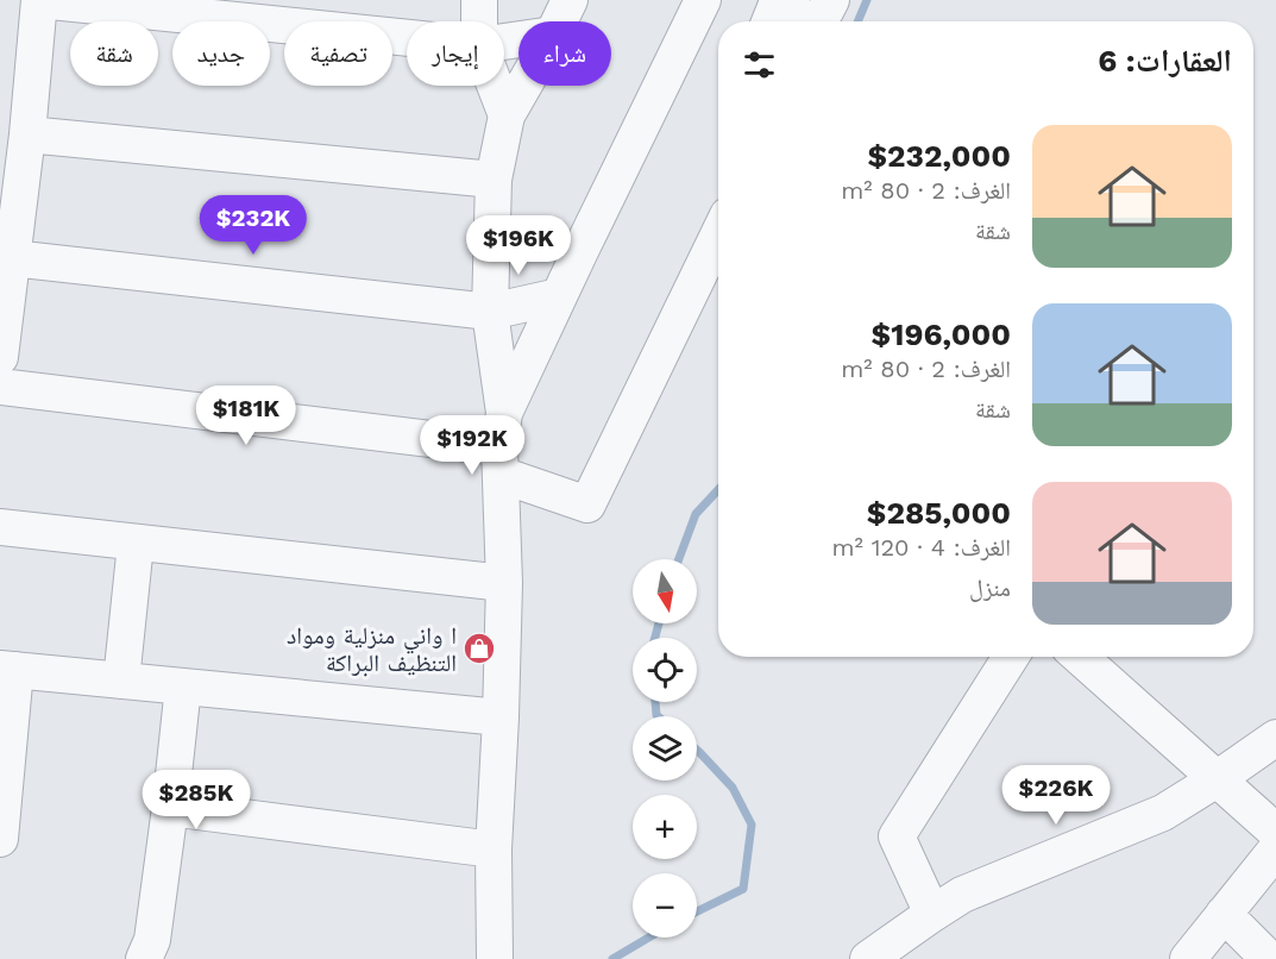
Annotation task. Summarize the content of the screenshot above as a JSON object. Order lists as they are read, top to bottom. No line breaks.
{"places":{"shop":["ا واني منزلية ومواد التنظيف البراكة"]},"north":"bottom","page":{"chip":["شراء","إيجار","تصفية","جديد","شقة"],"heading":"العقارات: 6","list":[{"name":"$232,000","note":"الغرف: 2 · 80 m² · شقة"},{"name":"$196,000","note":"الغرف: 2 · 80 m² · شقة"},{"name":"$285,000","note":"الغرف: 4 · 120 m² · منزل"}],"price":["$232K","$196K","$181K","$192K","$226K","$285K"],"map_buttons":["+","−"]}}
